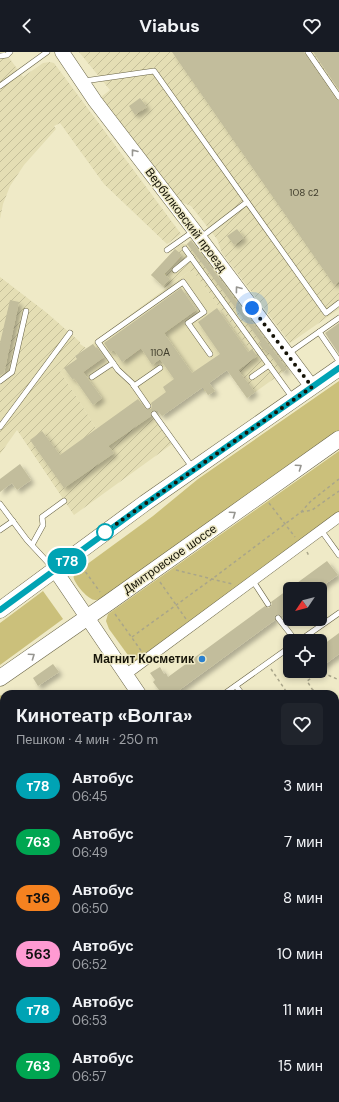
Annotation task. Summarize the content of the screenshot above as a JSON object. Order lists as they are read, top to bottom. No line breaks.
{"streets":{"main road":["Дмитровское шоссе"],"street":["Вербилковский проезд"]},"one_way":["Вербилковский проезд"],"places":["Магнит Косметик"],"lines":["bus line т78"],"house_numbers":["108 с2","110А"],"north":"bottom left","page":{"header":"Viabus","on_map":"т78","heading":["Кинотеатр «Волга»","Пешком · 4 мин · 250 m"],"list":[{"mark":"т78","name":"Автобус","note":"06:45","value":"3 мин"},{"mark":"763","name":"Автобус","note":"06:49","value":"7 мин"},{"mark":"т36","name":"Автобус","note":"06:50","value":"8 мин"},{"mark":"563","name":"Автобус","note":"06:52","value":"10 мин"},{"mark":"т78","name":"Автобус","note":"06:53","value":"11 мин"},{"mark":"763","name":"Автобус","note":"06:57","value":"15 мин"}]}}
